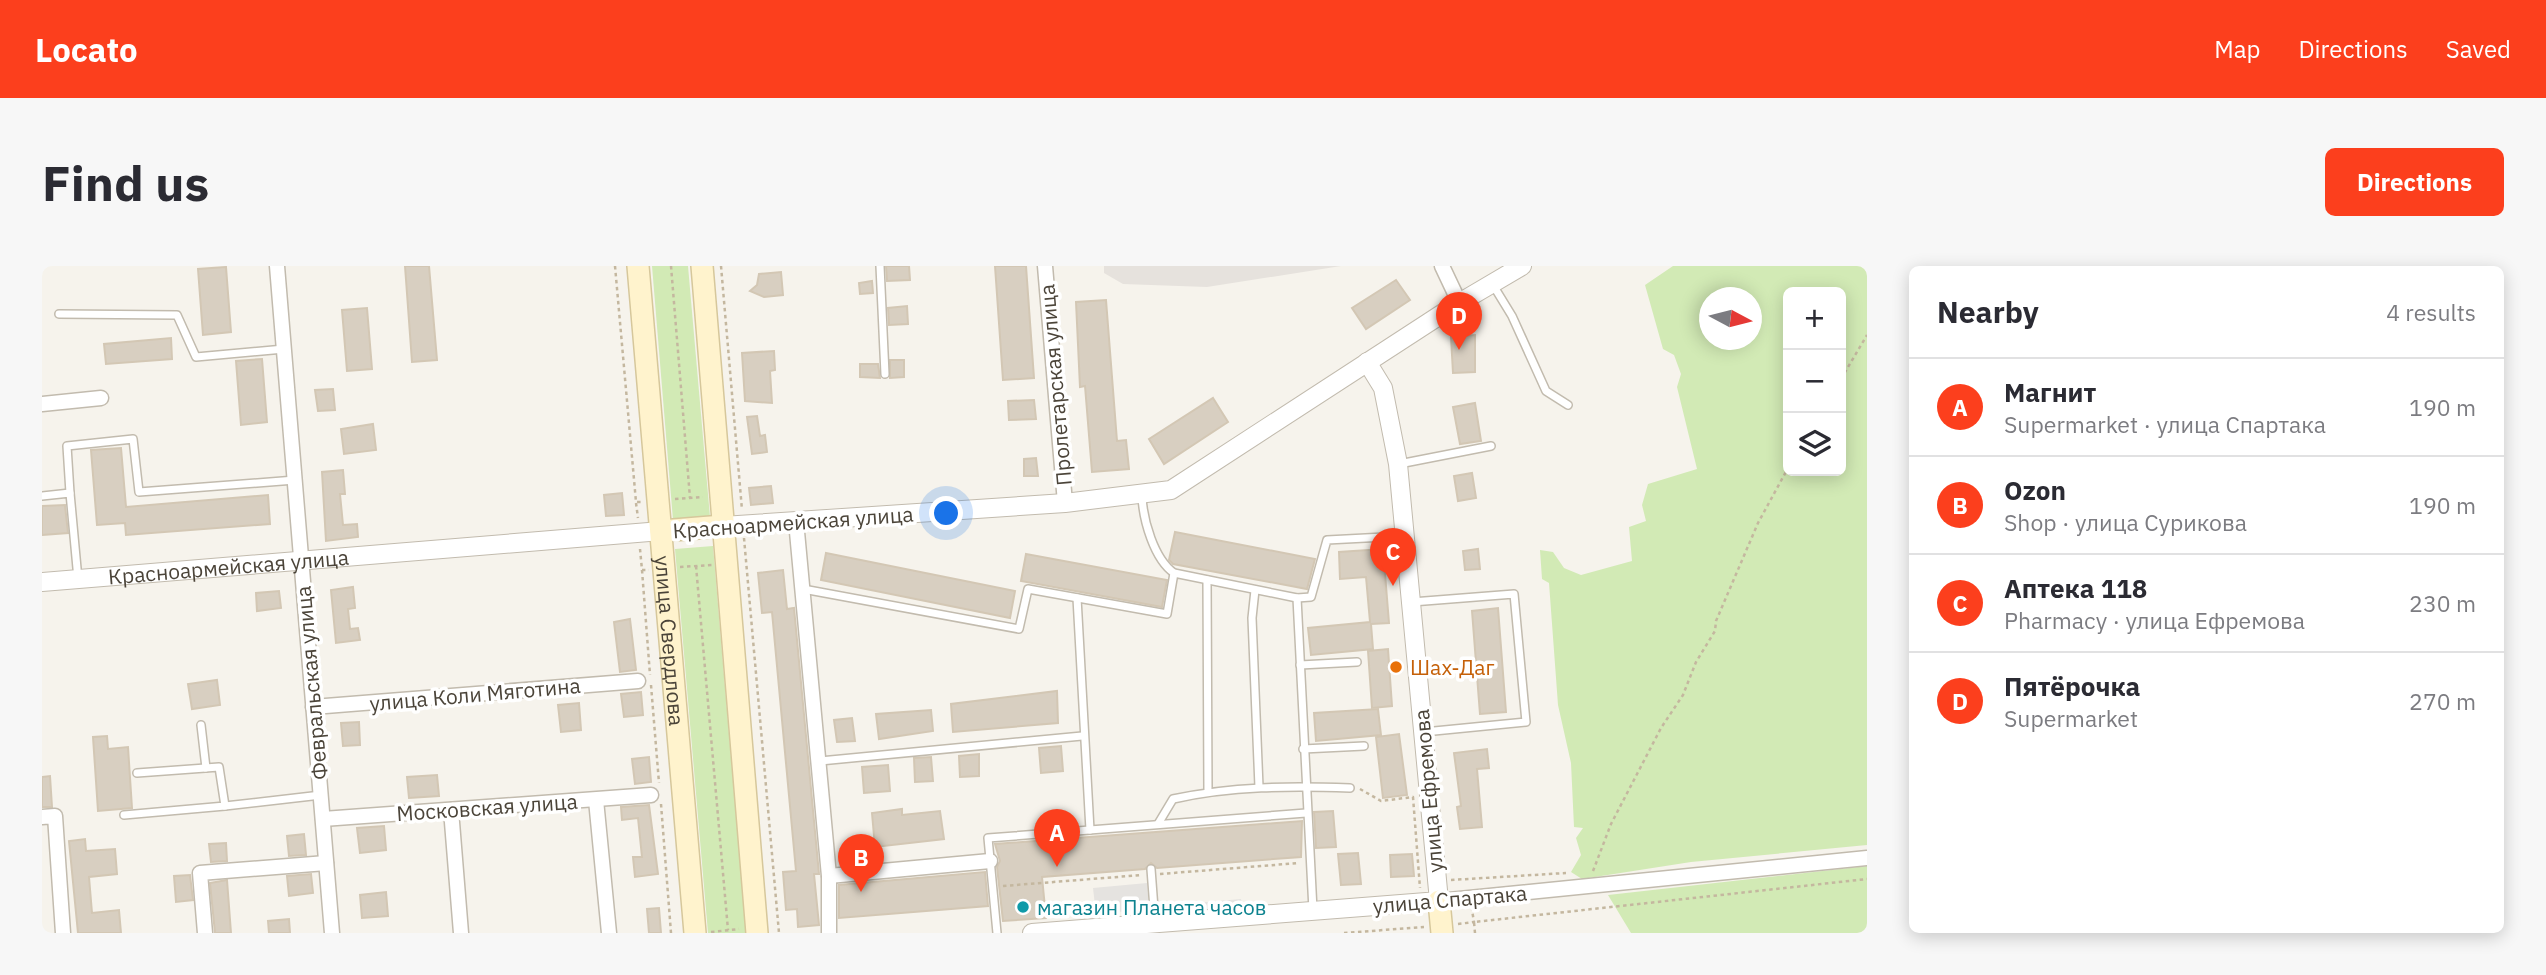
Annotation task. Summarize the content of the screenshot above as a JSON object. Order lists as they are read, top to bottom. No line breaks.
{"streets":{"main road":["Красноармейская улица","улица Свердлова","улица Ефремова"],"street":["Пролетарская улица","Февральская улица","улица Коли Мяготина","Московская улица","улица Спартака"]},"crossings":[["Пролетарская улица","Красноармейская улица"],["Красноармейская улица","улица Свердлова"],["Красноармейская улица","Февральская улица"],["Красноармейская улица","улица Ефремова"],["Февральская улица","улица Коли Мяготина"],["Февральская улица","Московская улица"],["улица Ефремова","улица Спартака"]],"places":["Шах-Даг","магазин Планета часов"],"north":"right","page":{"header":"Locato","nav":["Map","Directions","Saved"],"buttons":"Directions","title":"Find us","heading":["Nearby","4 results"],"map_buttons":["+","−"],"pins":["D","C","A","B"],"list":[{"mark":"A","name":"Магнит","note":"Supermarket · улица Спартака","value":"190 m"},{"mark":"B","name":"Ozon","note":"Shop · улица Сурикова","value":"190 m"},{"mark":"C","name":"Аптека 118","note":"Pharmacy · улица Ефремова","value":"230 m"},{"mark":"D","name":"Пятёрочка","note":"Supermarket","value":"270 m"}]}}
